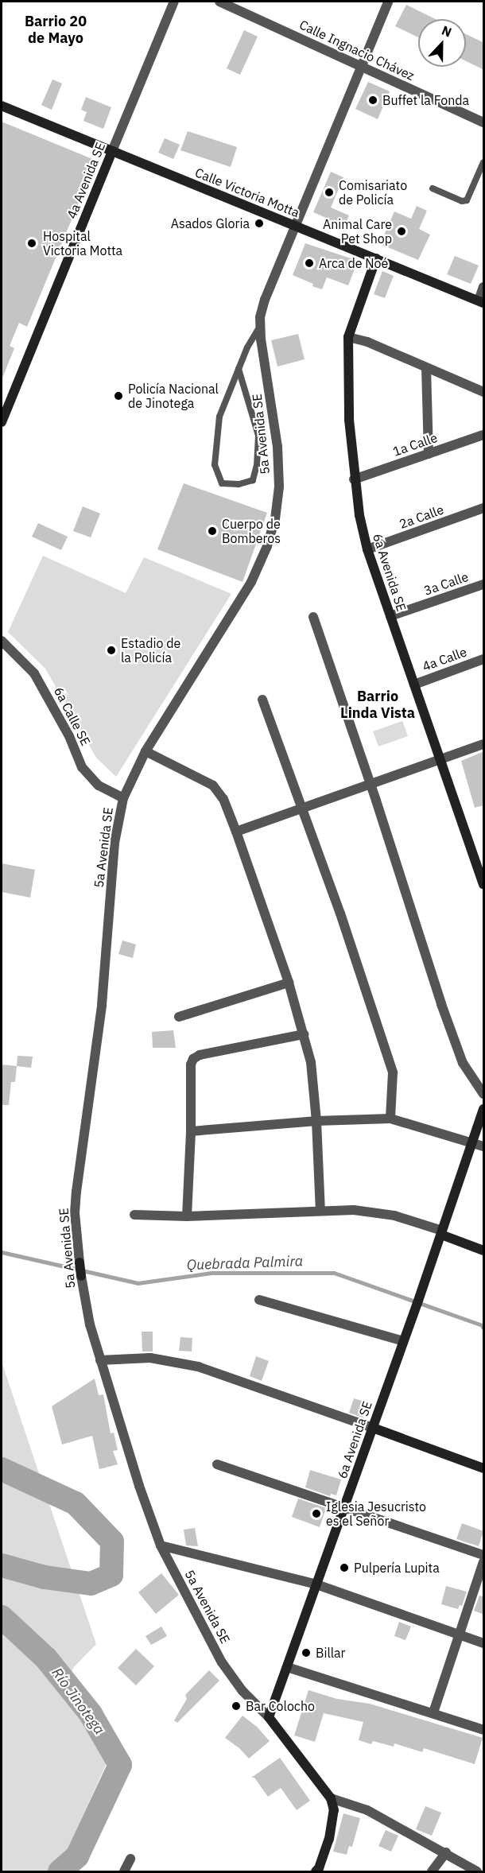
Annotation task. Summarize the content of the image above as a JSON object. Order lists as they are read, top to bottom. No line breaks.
{"streets":{"street":["Calle Ingnacio Chávez","4a Avenida SE","Calle Victoria Motta","5a Avenida SE","1a Calle","2a Calle","6a Avenida SE","3a Calle","4a Calle","6a Calle SE"]},"crossings":[["Calle Ingnacio Chávez","5a Avenida SE"],["4a Avenida SE","Calle Victoria Motta"],["Calle Victoria Motta","5a Avenida SE"],["Calle Victoria Motta","6a Avenida SE"],["5a Avenida SE","6a Avenida SE"],["5a Avenida SE","6a Calle SE"],["1a Calle","6a Avenida SE"],["2a Calle","6a Avenida SE"],["6a Avenida SE","3a Calle"],["6a Avenida SE","4a Calle"]],"districts":["Barrio 20 de Mayo","Barrio Linda Vista"],"water":["Quebrada Palmira","Río Jinotega"],"places":["Buffet la Fonda","Comisariato de Policía","Asados Gloria","Animal Care Pet Shop","Hospital Victoria Motta","Arca de Noé","Policía Nacional de Jinotega","Cuerpo de Bomberos","Estadio de la Policía","Iglesia Jesucristo es el Señor","Pulpería Lupita","Billar","Bar Colocho"],"north":"top"}
